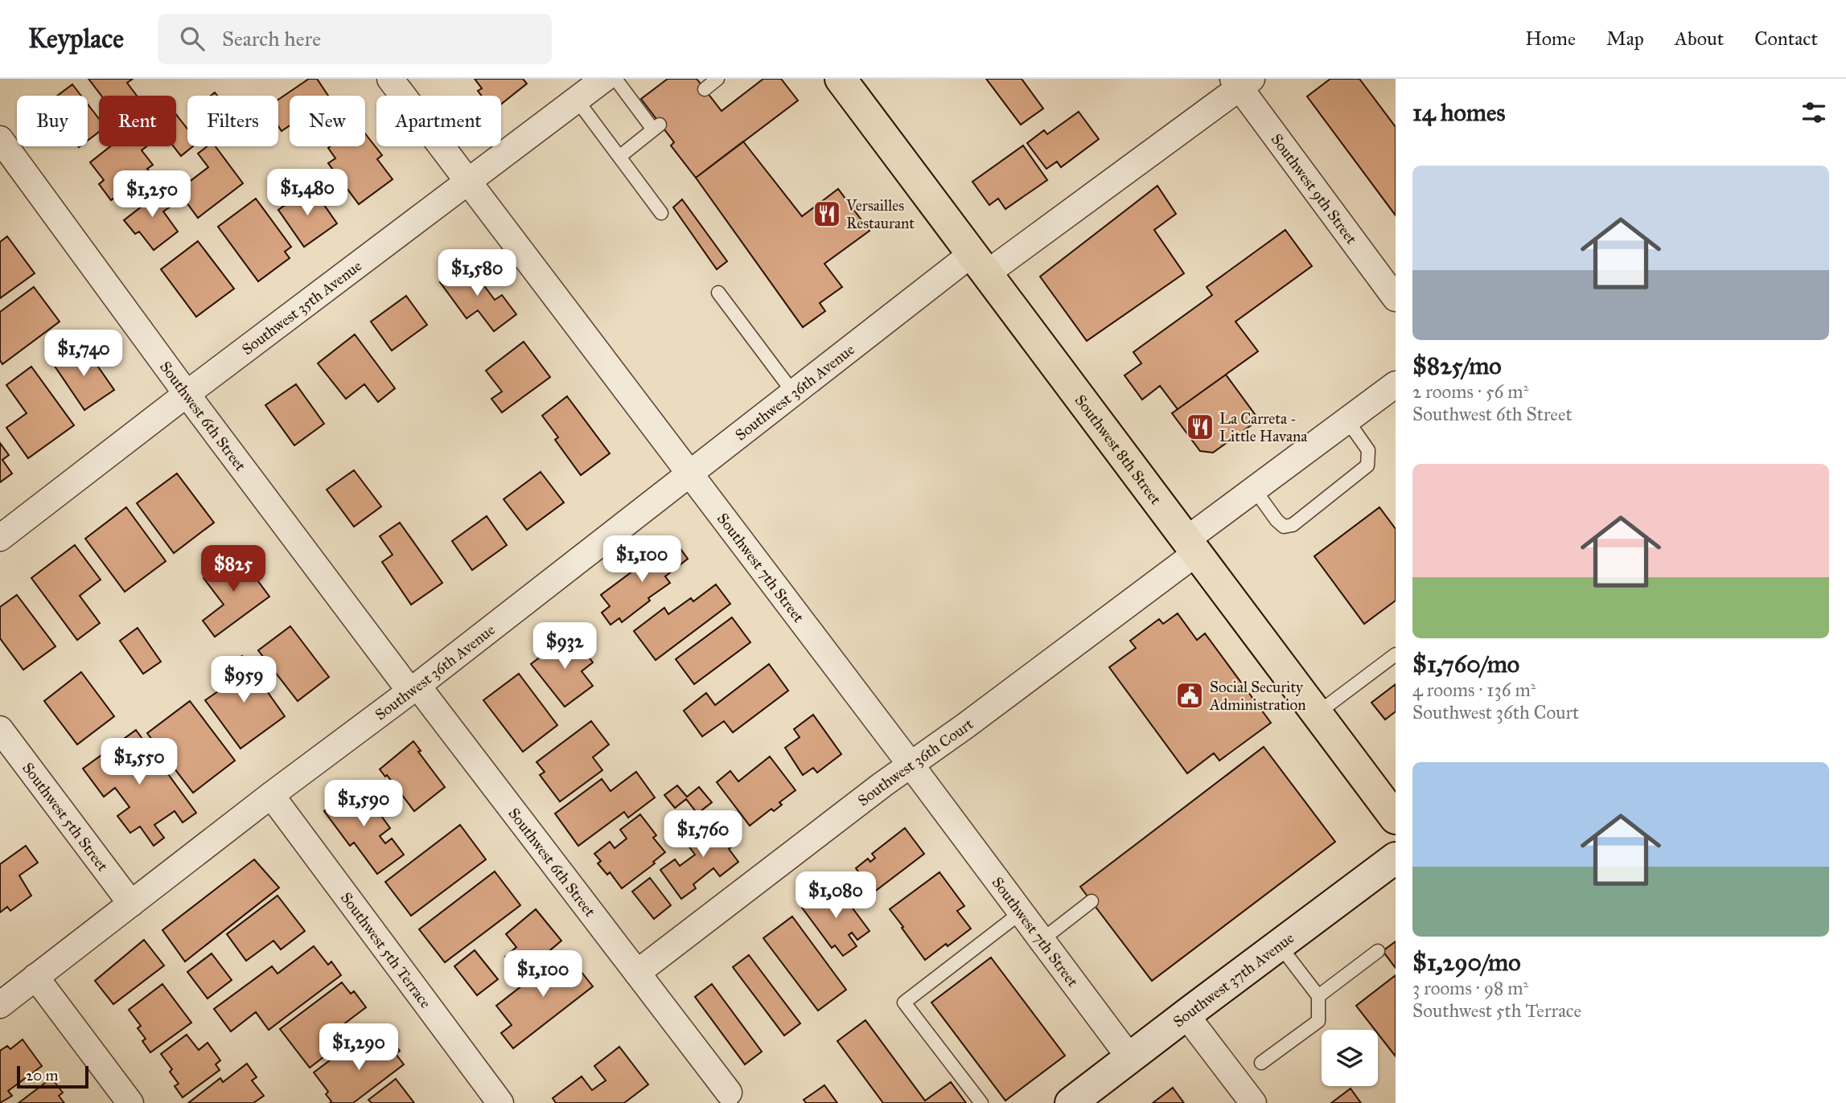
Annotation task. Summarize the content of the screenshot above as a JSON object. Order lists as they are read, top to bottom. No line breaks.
{"streets":{"main road":["Southwest 8th Street","Southwest 37th Avenue"],"street":["Southwest 9th Street","Southwest 35th Avenue","Southwest 36th Avenue","Southwest 6th Street","Southwest 7th Street","Southwest 36th Court","Southwest 5th Street","Southwest 5th Terrace"]},"crossings":[["Southwest 9th Street","Southwest 36th Avenue"],["Southwest 35th Avenue","Southwest 6th Street"],["Southwest 35th Avenue","Southwest 7th Street"],["Southwest 36th Avenue","Southwest 6th Street"],["Southwest 36th Avenue","Southwest 8th Street"],["Southwest 36th Avenue","Southwest 7th Street"],["Southwest 36th Avenue","Southwest 5th Street"],["Southwest 36th Avenue","Southwest 5th Terrace"],["Southwest 6th Street","Southwest 36th Court"],["Southwest 8th Street","Southwest 36th Court"],["Southwest 7th Street","Southwest 36th Court"],["Southwest 7th Street","Southwest 37th Avenue"]],"places":{"restaurant":["Versailles Restaurant","La Carreta - Little Havana"],"public building":["Social Security Administration"]},"scale_bar":"20 m","page":{"header":"Keyplace","search":"Search here","nav":["Home","Map","About","Contact"],"heading":"14 homes","chip":["Buy","Rent","Filters","New","Apartment"],"list":[{"name":"$825/mo","note":"2 rooms · 56 m² · Southwest 6th Street"},{"name":"$1,760/mo","note":"4 rooms · 136 m² · Southwest 36th Court"},{"name":"$1,290/mo","note":"3 rooms · 98 m² · Southwest 5th Terrace"}],"price":["$1,480","$1,250","$1,580","$1,740","$1,100","$825","$932","$959","$1,550","$1,590","$1,760","$1,080","$1,100","$1,290"],"scale":"20 m"}}
